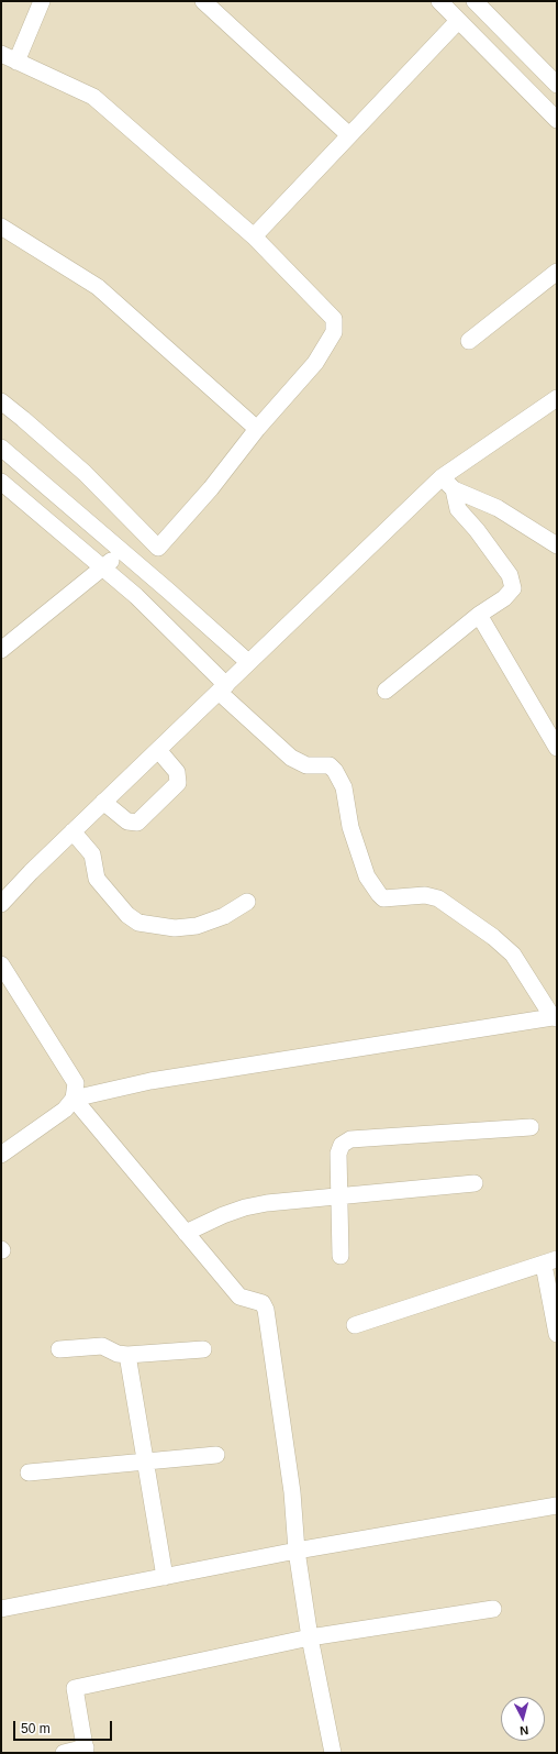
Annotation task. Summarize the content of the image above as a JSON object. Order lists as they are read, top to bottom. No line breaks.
{"scale_bar":"50 m","north":"bottom"}
